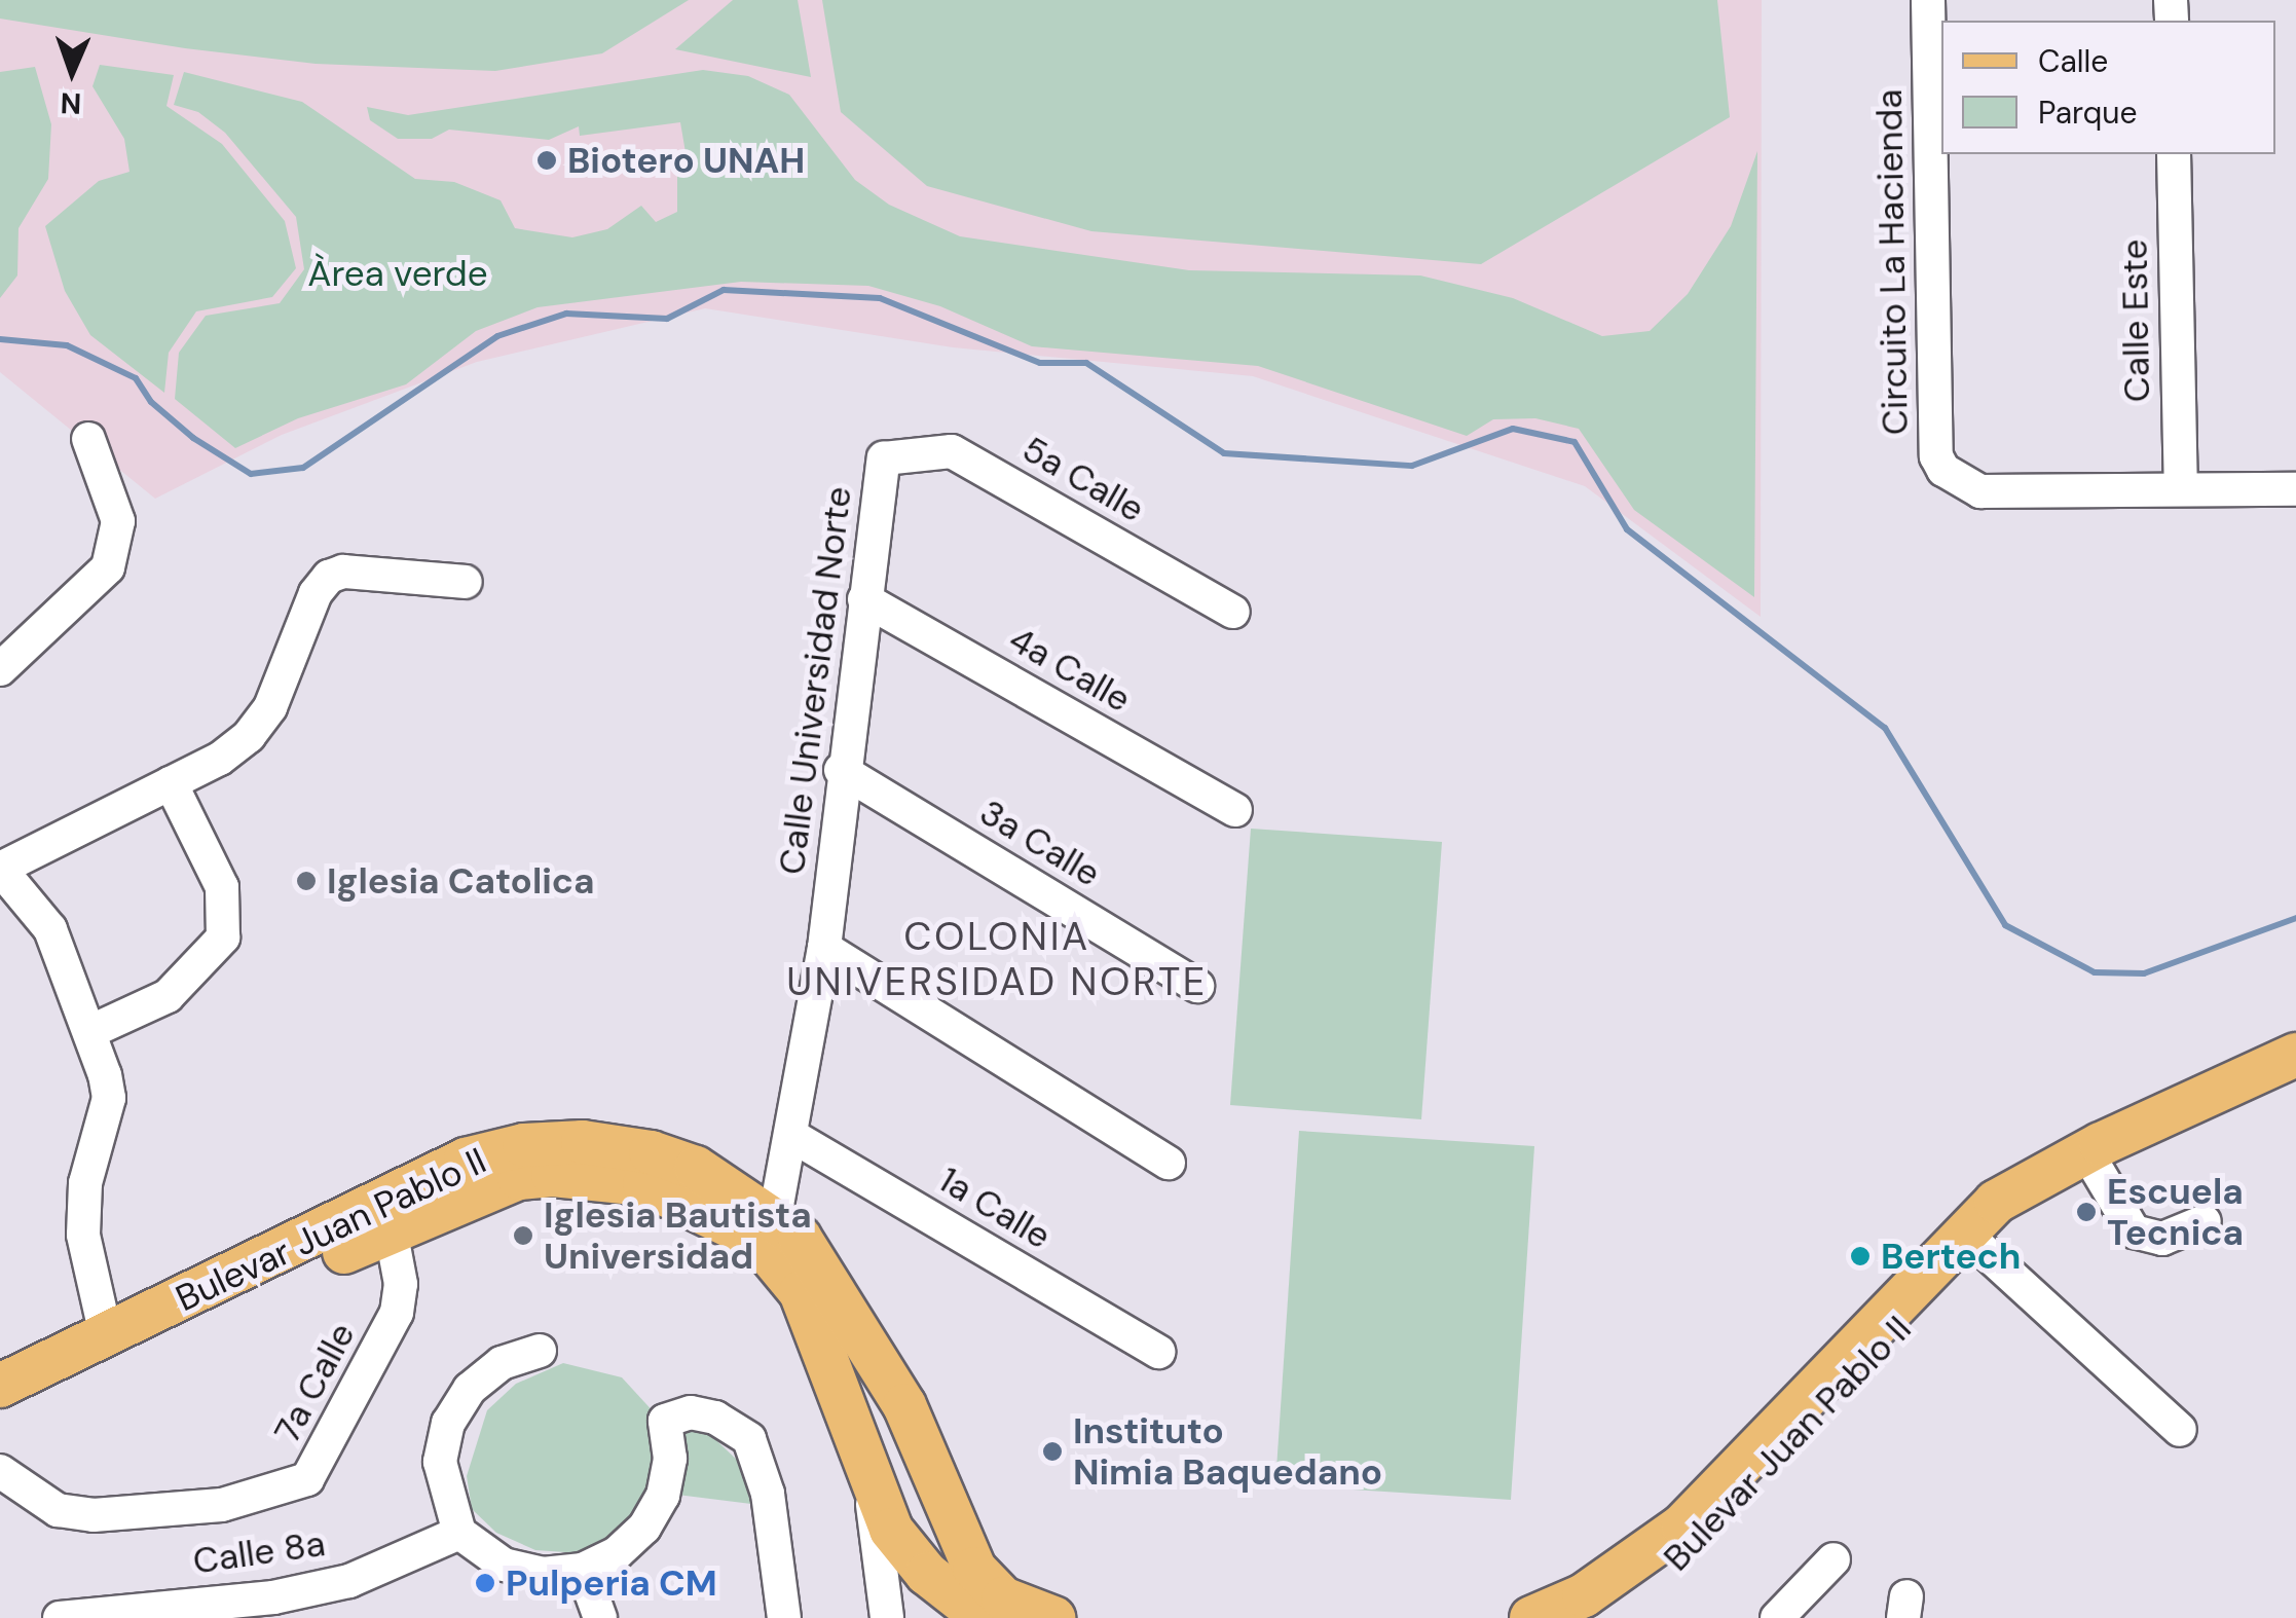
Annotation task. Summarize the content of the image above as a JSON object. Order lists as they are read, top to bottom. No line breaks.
{"streets":{"main road":["Bulevar Juan Pablo II"],"street":["Circuito La Hacienda","Calle Este","5a Calle","4a Calle","Calle Universidad Norte","3a Calle","1a Calle","7a Calle","Calle 8a"]},"crossings":[["Circuito La Hacienda","Calle Este"],["5a Calle","Calle Universidad Norte"],["4a Calle","Calle Universidad Norte"],["Calle Universidad Norte","3a Calle"],["Calle Universidad Norte","1a Calle"],["Calle Universidad Norte","Bulevar Juan Pablo II"],["Bulevar Juan Pablo II","7a Calle"]],"districts":["COLONIA UNIVERSIDAD NORTE"],"parks":["Àrea verde"],"places":["Biotero UNAH","Iglesia Catolica","Escuela Tecnica","Iglesia Bautista Universidad","Bertech","Instituto Nimia Baquedano","Pulperia CM"],"legend":["Calle","Parque"],"north":"bottom"}
